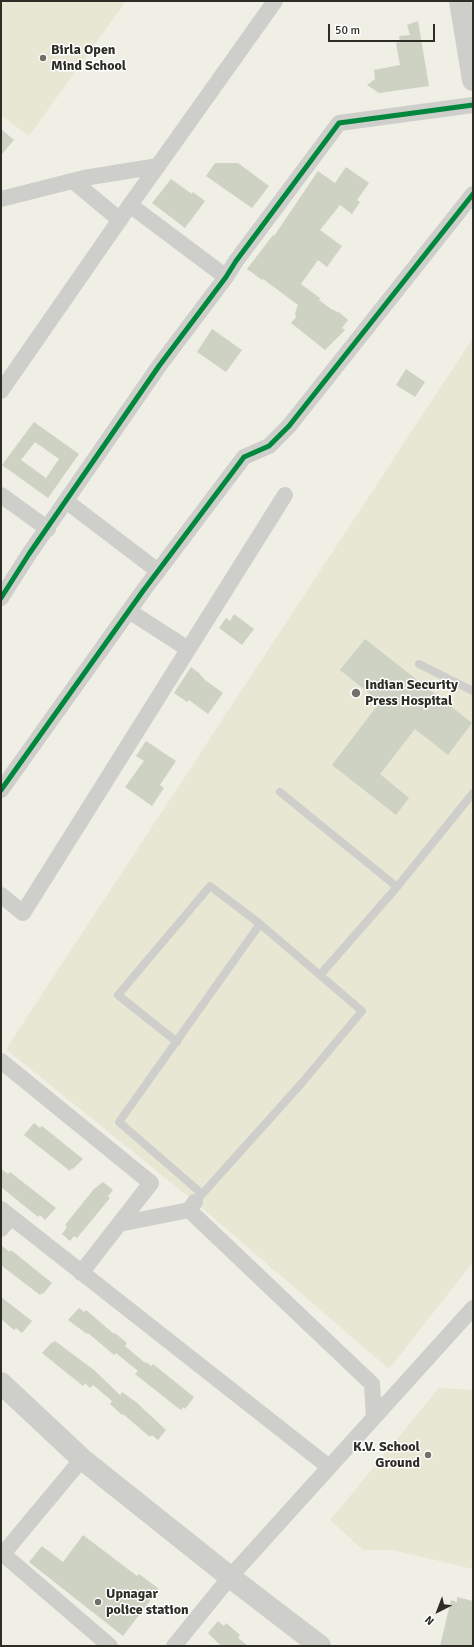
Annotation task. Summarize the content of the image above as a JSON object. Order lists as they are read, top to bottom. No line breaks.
{"places":["Birla Open Mind School","Indian Security Press Hospital","K.V. School Ground","Upnagar police station"],"scale_bar":"50 m","north":"bottom left"}
